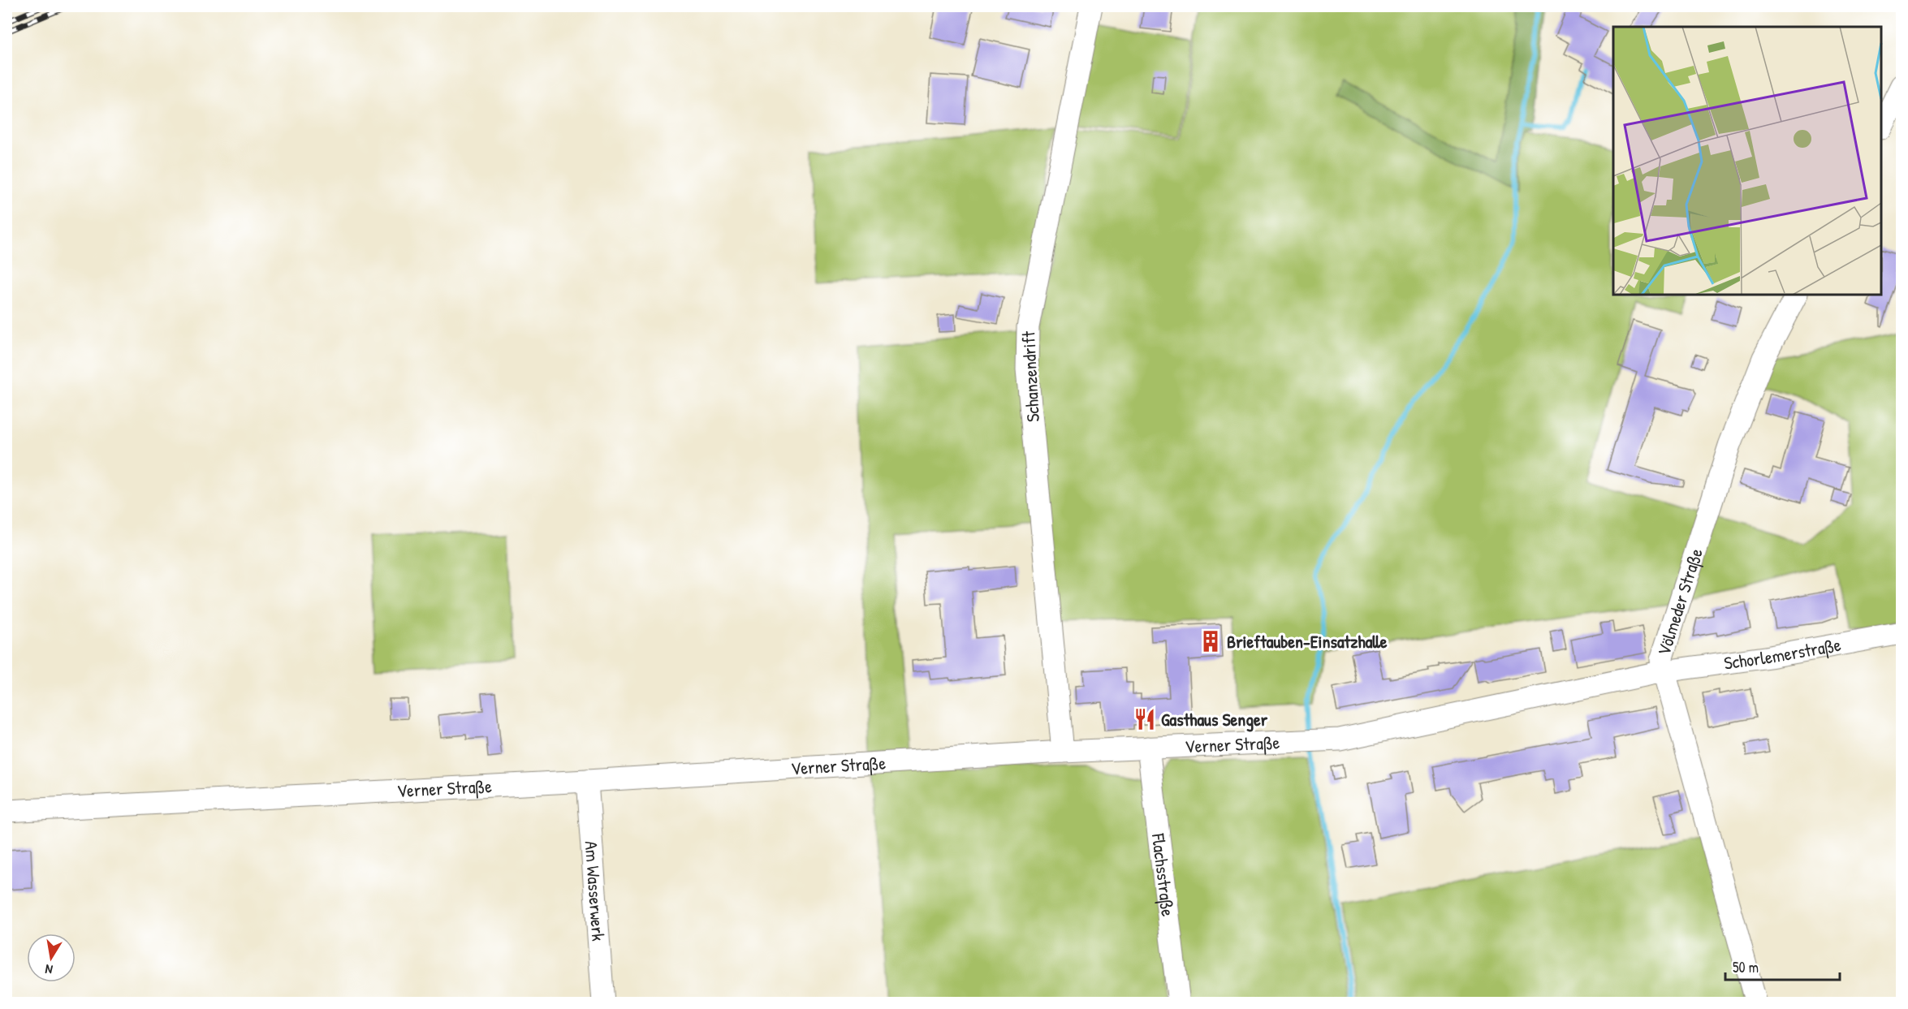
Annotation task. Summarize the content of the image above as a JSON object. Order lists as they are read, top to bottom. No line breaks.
{"streets":{"street":["Schanzendrift","Völmeder Straße","Schorlemerstraße","Verner Straße","Flachsstraße","Am Wasserwerk"]},"crossings":[["Schanzendrift","Verner Straße"],["Völmeder Straße","Schorlemerstraße"],["Völmeder Straße","Verner Straße"],["Schorlemerstraße","Verner Straße"],["Verner Straße","Flachsstraße"],["Verner Straße","Am Wasserwerk"]],"places":{"building":["Brieftauben-Einsatzhalle"],"restaurant":["Gasthaus Senger"]},"scale_bar":"50 m","north":"bottom"}
